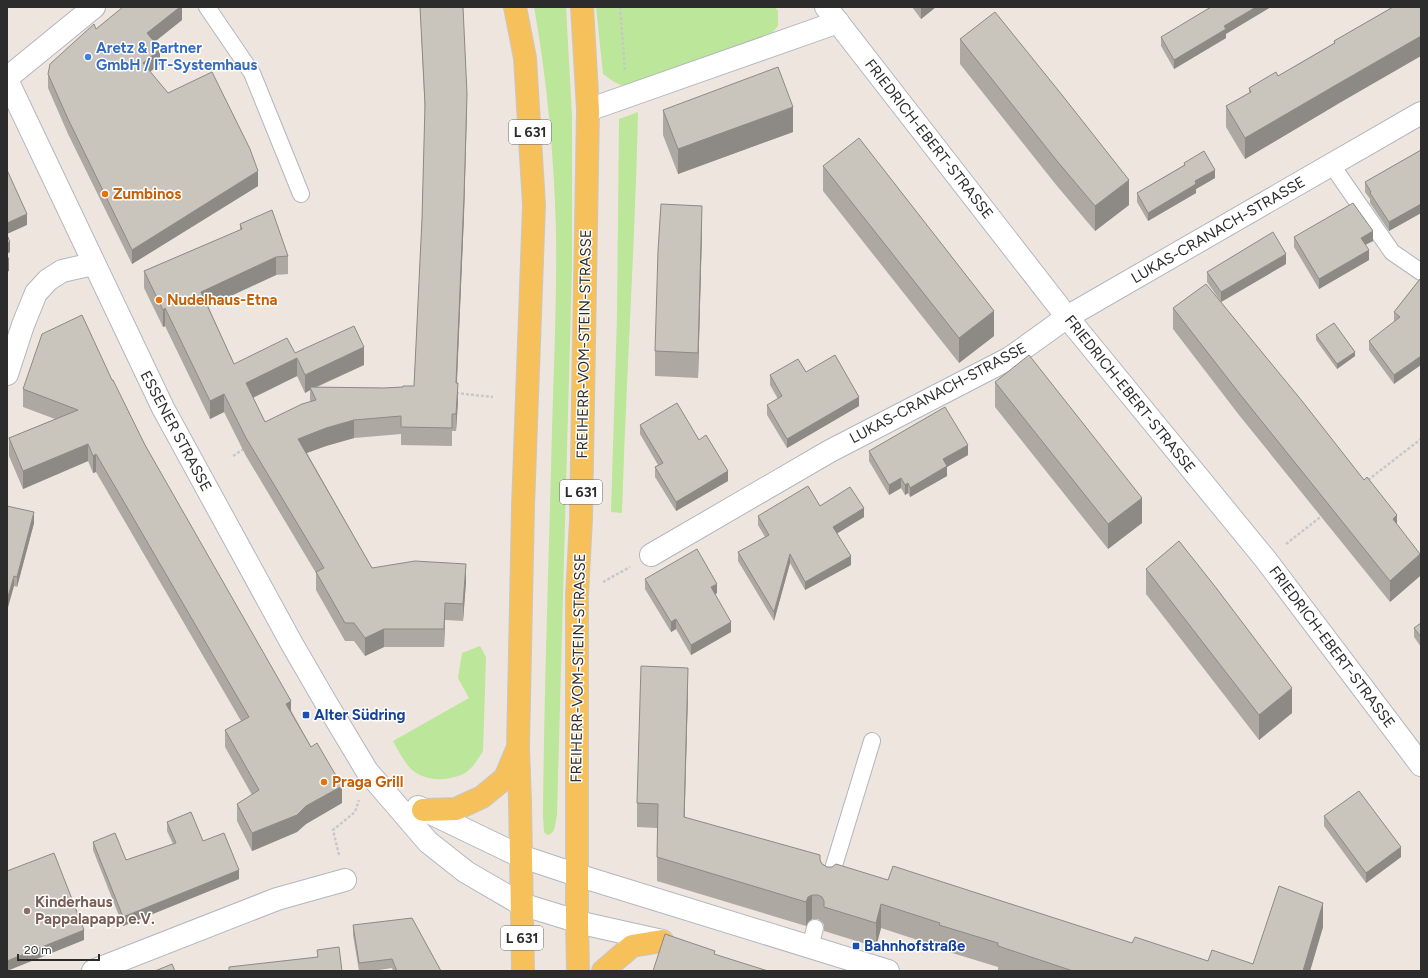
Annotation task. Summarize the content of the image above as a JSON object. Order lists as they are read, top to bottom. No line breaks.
{"streets":{"main road":["L 631","FREIHERR-VOM-STEIN-STRASSE"],"street":["FRIEDRICH-EBERT-STRASSE","LUKAS-CRANACH-STRASSE","ESSENER STRASSE"]},"crossings":[["L 631","FREIHERR-VOM-STEIN-STRASSE"],["L 631","ESSENER STRASSE"],["FRIEDRICH-EBERT-STRASSE","LUKAS-CRANACH-STRASSE"],["FRIEDRICH-EBERT-STRASSE","FREIHERR-VOM-STEIN-STRASSE"]],"places":{"other":["Aretz & Partner GmbH / IT-Systemhaus","Zumbinos","Nudelhaus-Etna","Praga Grill","Kinderhaus Pappalapapp e.V."],"transit":["Alter Südring","Bahnhofstraße"]},"scale_bar":"20 m"}
